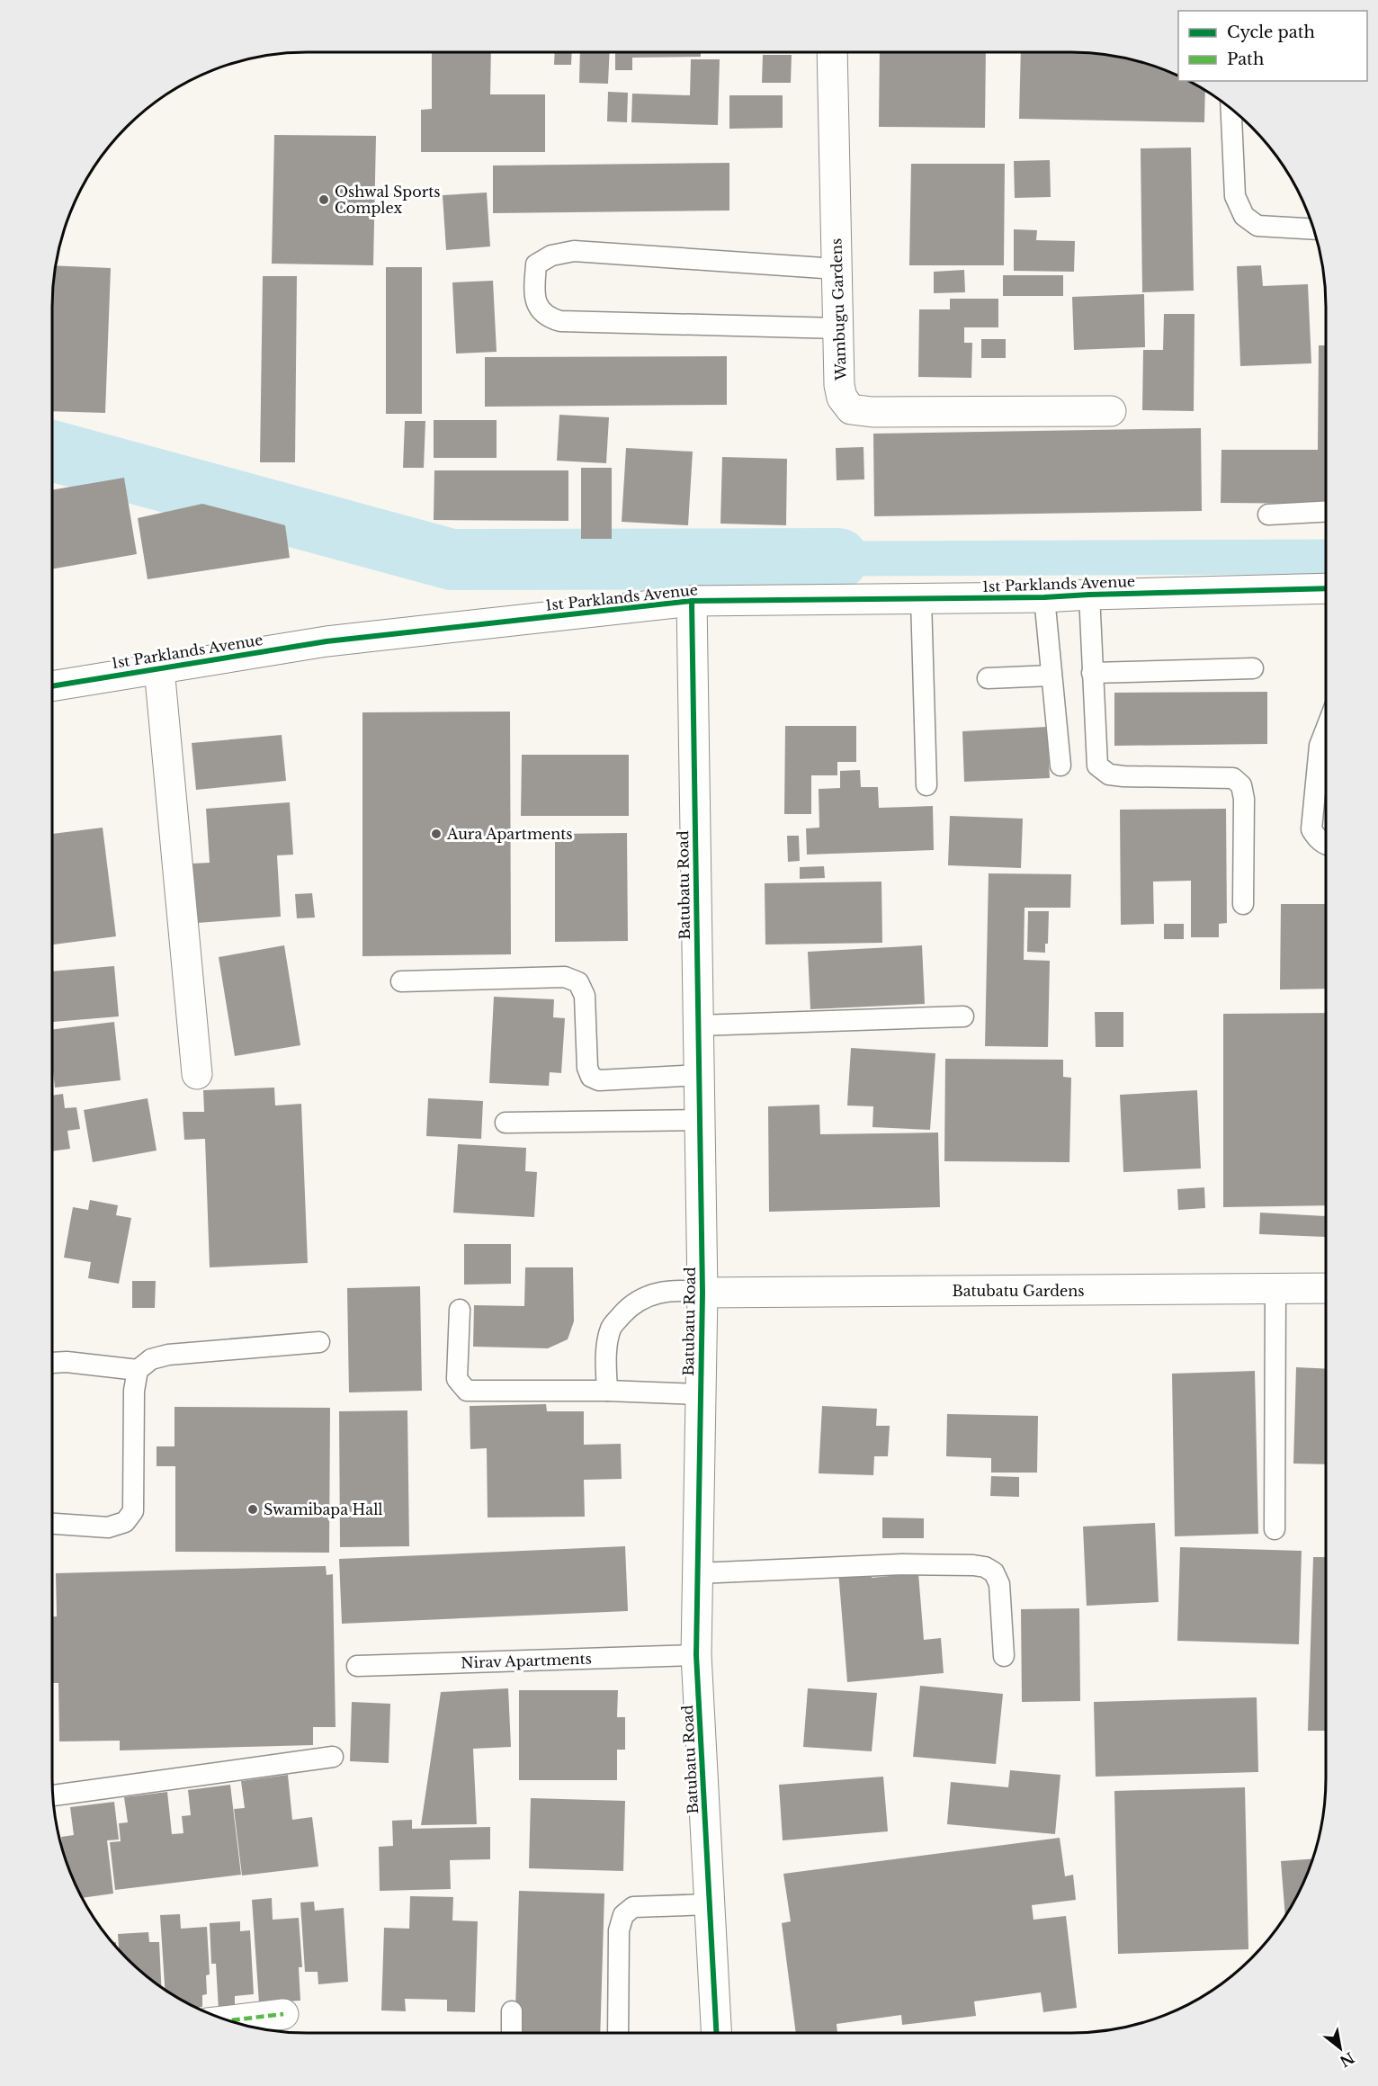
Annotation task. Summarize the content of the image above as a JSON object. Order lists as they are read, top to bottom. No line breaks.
{"streets":{"street":["Wambugu Gardens","1st Parklands Avenue","Batubatu Road","Batubatu Gardens"],"lane":["Nirav Apartments"]},"crossings":[["1st Parklands Avenue","Batubatu Road"],["Batubatu Road","Batubatu Gardens"],["Batubatu Road","Nirav Apartments"]],"places":["Oshwal Sports Complex","Aura Apartments","Swamibapa Hall"],"legend":["Cycle path","Path"],"north":"bottom right"}
